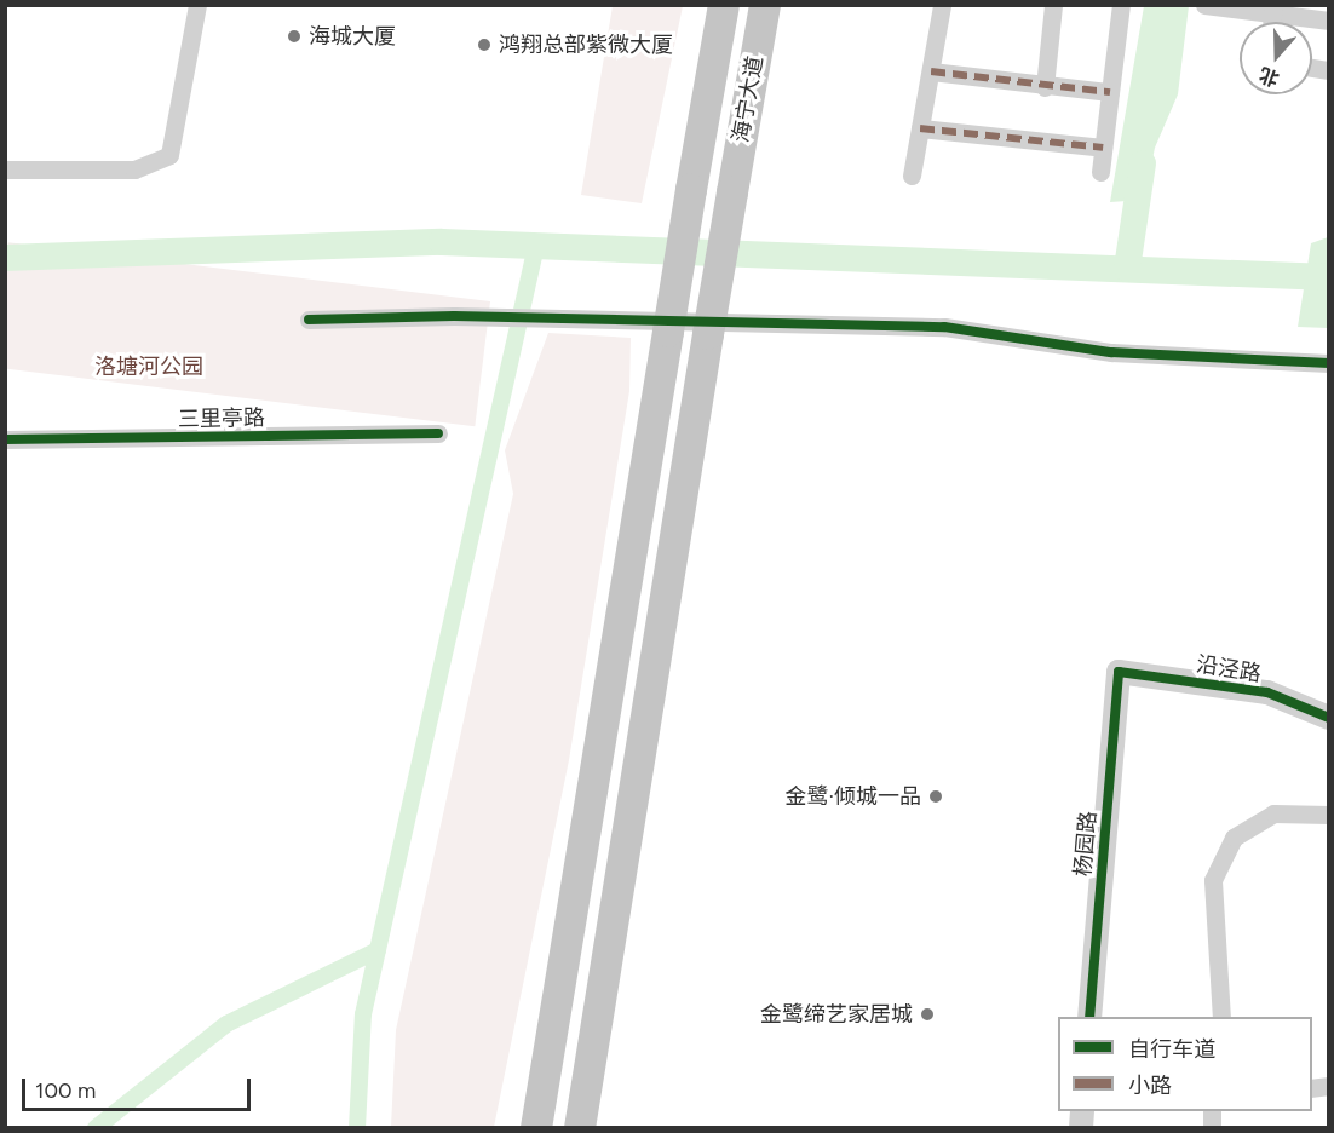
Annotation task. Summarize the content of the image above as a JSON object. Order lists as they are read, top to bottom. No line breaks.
{"streets":{"highway":["海宁大道"],"street":["三里亭路","沿泾路","杨园路"]},"crossings":[["沿泾路","杨园路"]],"parks":["洛塘河公园"],"places":["海城大厦","鸿翔总部紫微大厦","金鹭·倾城一品","金鹭缔艺家居城"],"legend":["自行车道","小路"],"scale_bar":"100 m","north":"bottom"}
